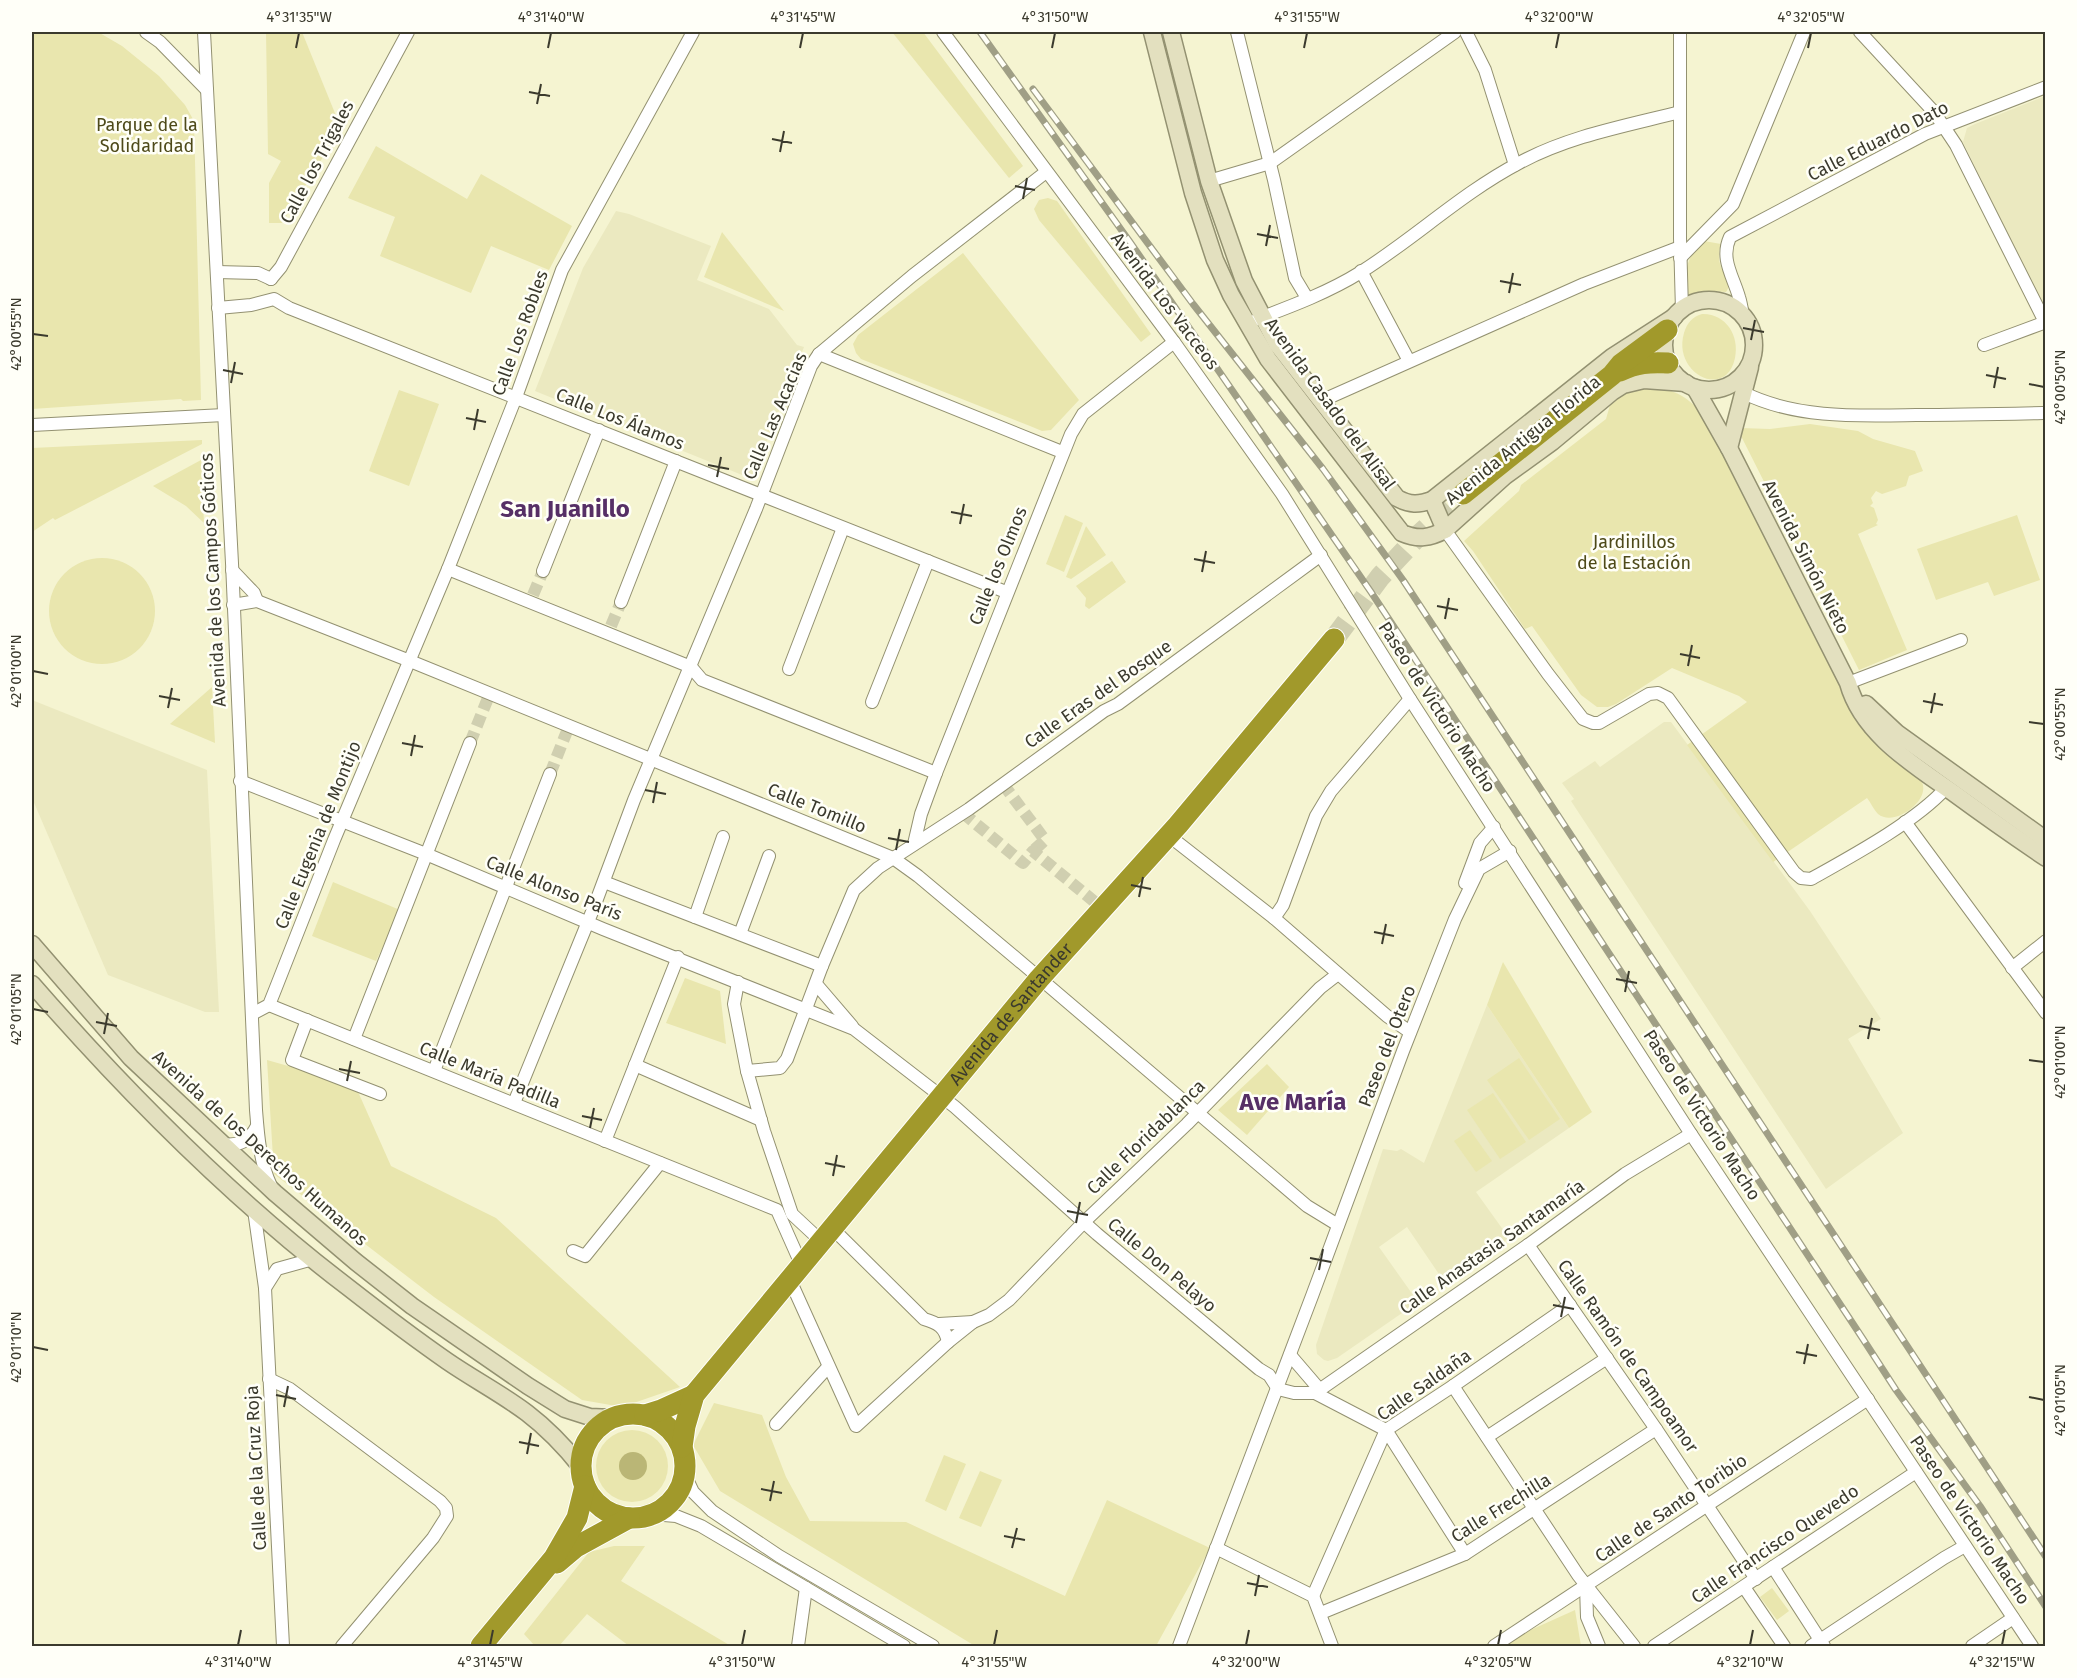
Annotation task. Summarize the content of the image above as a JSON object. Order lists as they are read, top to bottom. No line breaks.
{"streets":{"highway":["Avenida de Santander"],"main road":["Avenida Casado del Alisal","Avenida Antigua Florida","Avenida Simón Nieto","Avenida de los Derechos Humanos"],"street":["Calle Eduardo Dato","Calle los Trigales","Avenida Los Vacceos","Calle Los Robles","Calle Las Acacias","Calle Los Álamos","Calle los Olmos","Avenida de los Campos Góticos","Calle Eras del Bosque","Paseo de Victorio Macho","Calle Tomillo","Calle Eugenia de Montijo","Calle Alonso París","Paseo del Otero","Calle María Padilla","Calle Floridablanca","Calle Anastasia Santamaría","Calle Don Pelayo","Calle Ramón de Campoamor","Calle Saldaña","Calle de la Cruz Roja","Calle Frechilla","Calle de Santo Toribio","Calle Francisco Quevedo"]},"crossings":[["Calle Eduardo Dato","Avenida Antigua Florida"],["Calle Eduardo Dato","Avenida Simón Nieto"],["Avenida Los Vacceos","Calle Las Acacias"],["Avenida Los Vacceos","Calle los Olmos"],["Avenida Los Vacceos","Calle Eras del Bosque"],["Avenida Los Vacceos","Paseo de Victorio Macho"],["Calle Los Robles","Calle Los Álamos"],["Calle Los Robles","Calle Tomillo"],["Calle Los Robles","Calle Eugenia de Montijo"],["Avenida Casado del Alisal","Avenida Antigua Florida"],["Calle Las Acacias","Calle Los Álamos"],["Calle Las Acacias","Calle Tomillo"],["Calle Las Acacias","Calle Alonso París"],["Calle Las Acacias","Calle María Padilla"],["Calle Los Álamos","Calle los Olmos"],["Avenida Antigua Florida","Avenida Simón Nieto"],["Calle los Olmos","Calle Eras del Bosque"],["Avenida de los Campos Góticos","Calle Alonso París"],["Avenida de los Campos Góticos","Avenida de los Derechos Humanos"],["Calle Eras del Bosque","Calle Tomillo"],["Calle Eras del Bosque","Calle Alonso París"],["Paseo de Victorio Macho","Paseo del Otero"],["Paseo de Victorio Macho","Calle Anastasia Santamaría"],["Paseo de Victorio Macho","Calle de Santo Toribio"],["Paseo de Victorio Macho","Calle Francisco Quevedo"],["Calle Tomillo","Calle Eugenia de Montijo"],["Calle Tomillo","Avenida de Santander"],["Calle Tomillo","Paseo del Otero"],["Calle Tomillo","Calle Floridablanca"],["Calle Eugenia de Montijo","Calle Alonso París"],["Calle Eugenia de Montijo","Calle María Padilla"],["Calle Alonso París","Avenida de Santander"],["Calle Alonso París","Calle Don Pelayo"],["Avenida de Santander","Calle María Padilla"],["Avenida de Santander","Calle Don Pelayo"],["Paseo del Otero","Calle Don Pelayo"],["Calle María Padilla","Calle Floridablanca"],["Calle Floridablanca","Calle Don Pelayo"],["Calle Anastasia Santamaría","Calle Ramón de Campoamor"],["Calle Ramón de Campoamor","Calle Saldaña"],["Calle Ramón de Campoamor","Calle Frechilla"],["Calle Ramón de Campoamor","Calle de Santo Toribio"],["Calle Ramón de Campoamor","Calle Francisco Quevedo"]],"districts":["San Juanillo","Ave María"],"parks":["Parque de la Solidaridad","Jardinillos de la Estación"],"coordinates":["4°31'35\"W","4°31'40\"W","4°31'45\"W","4°31'50\"W","4°31'55\"W","4°32'00\"W","4°32'05\"W","42°00'55\"N","42°00'50\"N","42°01'00\"N","42°01'05\"N","42°01'10\"N","4°32'10\"W","4°32'15\"W"]}
